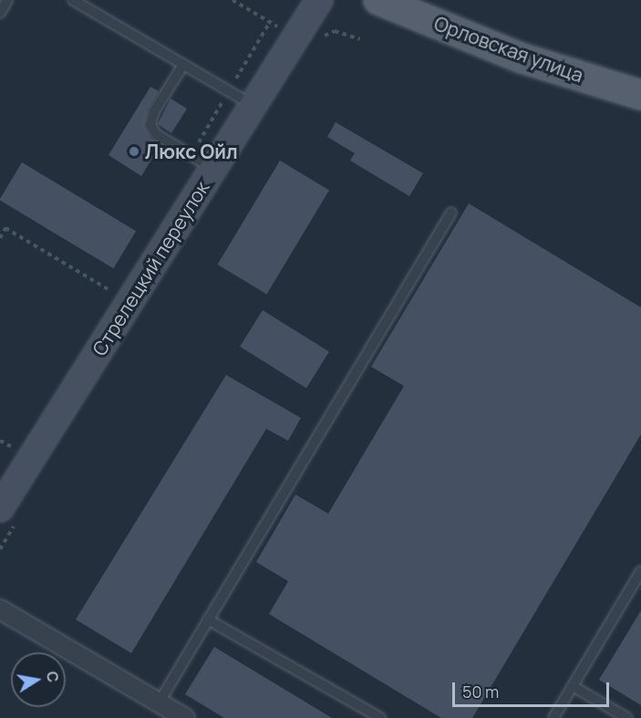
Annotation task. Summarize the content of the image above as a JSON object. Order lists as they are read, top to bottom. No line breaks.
{"streets":{"main road":["Орловская улица","Стрелецкий переулок"]},"places":["Люкс Ойл"],"scale_bar":"50 m","north":"right"}
